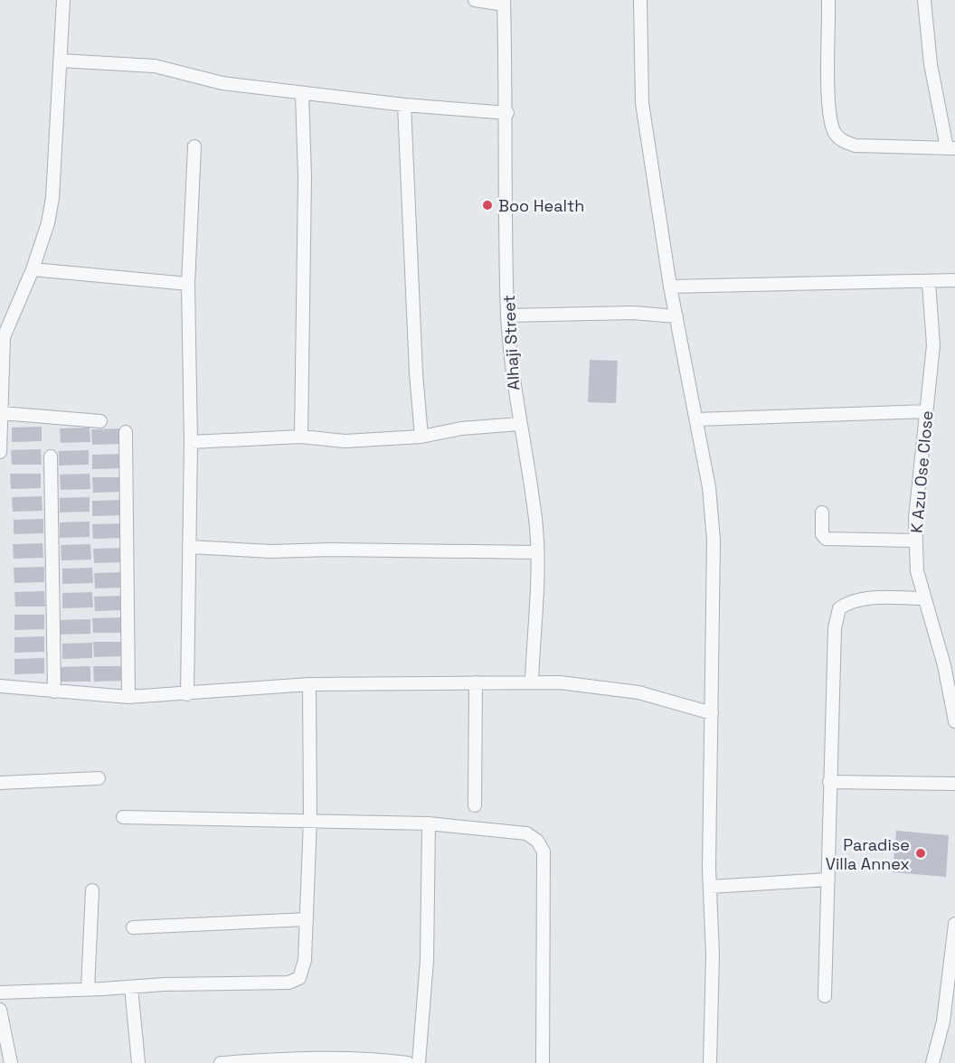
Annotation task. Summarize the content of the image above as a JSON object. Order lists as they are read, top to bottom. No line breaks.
{"streets":{"street":["Alhaji Street","K Azu Ose Close"]},"places":["Boo Health","Paradise Villa Annex"]}
